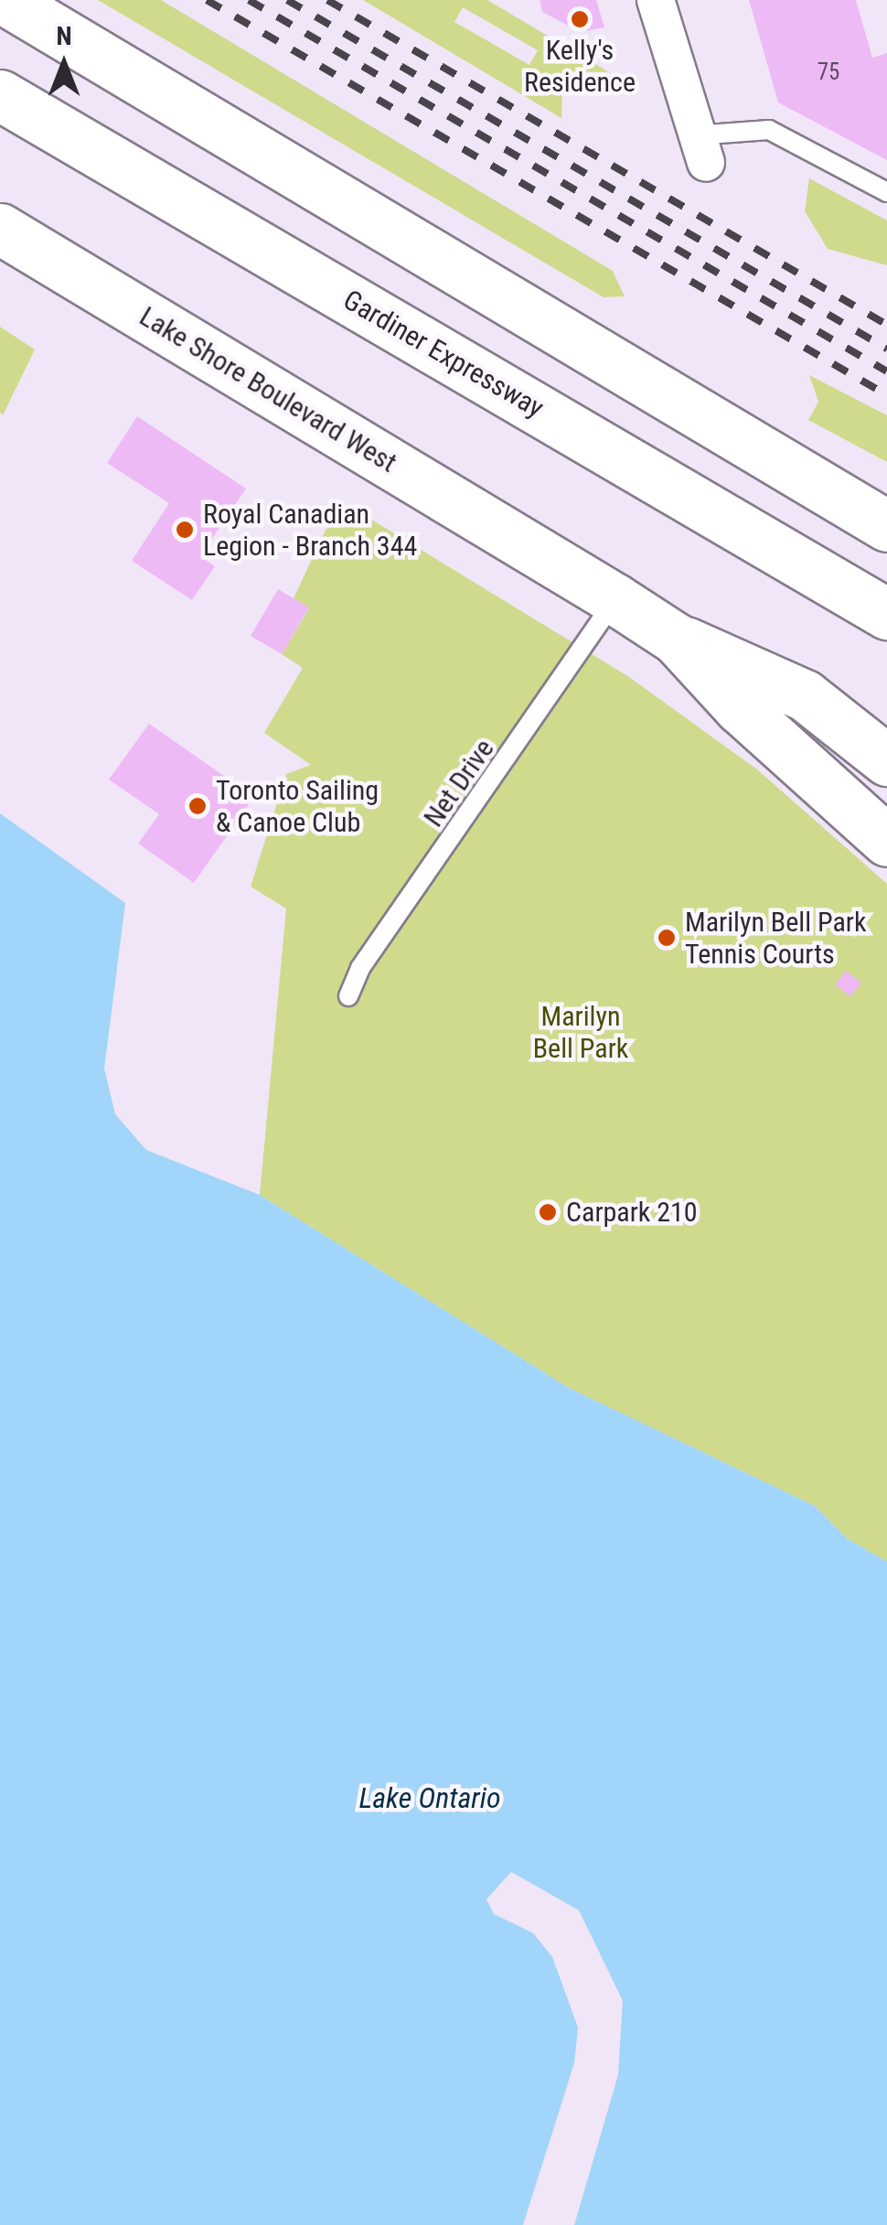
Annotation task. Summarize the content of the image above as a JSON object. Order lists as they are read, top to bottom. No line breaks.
{"streets":{"main road":["Gardiner Expressway","Lake Shore Boulevard West"],"lane":["Net Drive"]},"crossings":[["Lake Shore Boulevard West","Net Drive"]],"water":["Lake Ontario"],"parks":["Marilyn Bell Park"],"places":["Kelly's Residence","Royal Canadian Legion - Branch 344","Toronto Sailing & Canoe Club","Marilyn Bell Park Tennis Courts","Carpark 210"],"house_numbers":["75"],"north":"top"}
